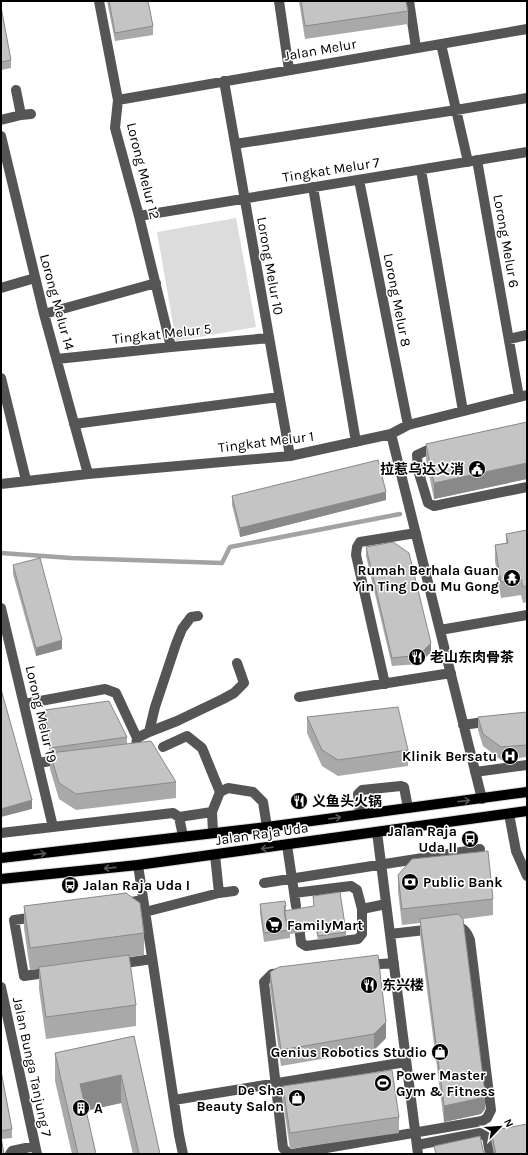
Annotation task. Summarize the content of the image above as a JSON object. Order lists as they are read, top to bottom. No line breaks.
{"streets":{"main road":["Jalan Raja Uda"],"street":["Jalan Melur","Tingkat Melur 7","Lorong Melur 12","Lorong Melur 6","Lorong Melur 10","Lorong Melur 8","Lorong Melur 14","Tingkat Melur 5","Tingkat Melur 1","Lorong Melur 19","Jalan Bunga Tanjung 7"]},"crossings":[["Jalan Melur","Lorong Melur 12"],["Jalan Melur","Lorong Melur 6"],["Jalan Melur","Lorong Melur 10"],["Tingkat Melur 7","Lorong Melur 12"],["Tingkat Melur 7","Lorong Melur 6"],["Tingkat Melur 7","Lorong Melur 10"],["Tingkat Melur 7","Lorong Melur 8"],["Lorong Melur 12","Tingkat Melur 5"],["Lorong Melur 6","Tingkat Melur 1"],["Lorong Melur 10","Tingkat Melur 5"],["Lorong Melur 10","Tingkat Melur 1"],["Lorong Melur 8","Tingkat Melur 1"],["Lorong Melur 14","Tingkat Melur 5"],["Lorong Melur 14","Tingkat Melur 1"]],"places":{"public building":["拉惹乌达义消"],"temple":["Rumah Berhala Guan Yin Ting Dou Mu Gong"],"restaurant":["老山东肉骨茶","义鱼头火锅","东兴楼"],"hospital":["Klinik Bersatu"],"bus stop":["Jalan Raja Uda II","Jalan Raja Uda I"],"bank":["Public Bank"],"supermarket":["FamilyMart"],"shop":["Genius Robotics Studio","De Sha Beauty Salon"],"sports":["Power Master Gym & Fitness"],"building":["A"]},"north":"top right"}
